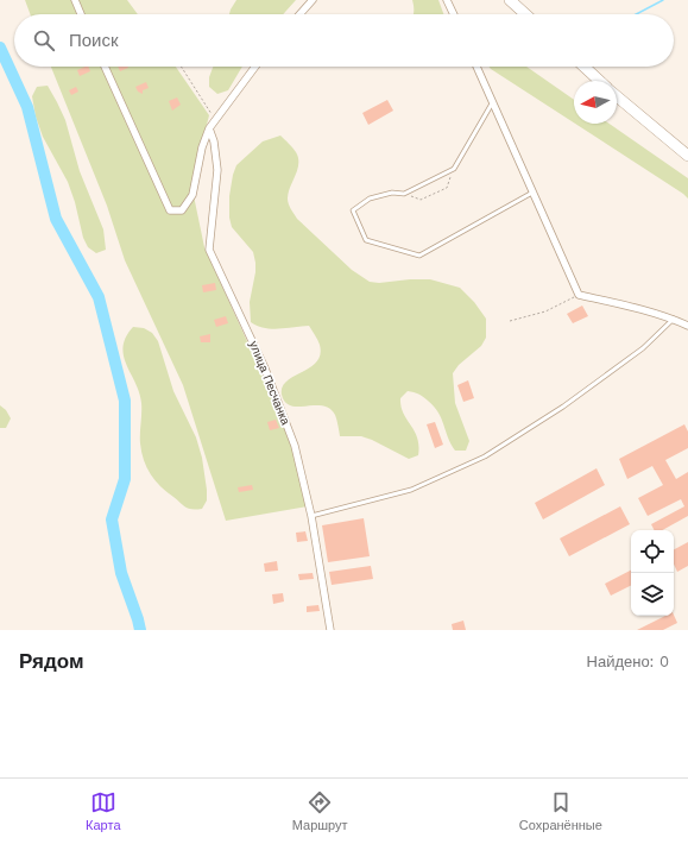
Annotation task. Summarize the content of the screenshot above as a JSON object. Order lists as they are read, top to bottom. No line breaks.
{"streets":{"street":["улица Песчанка"]},"north":"left","page":{"search":"Поиск","heading":["Рядом","Найдено: 0"],"nav":["Карта","Маршрут","Сохранённые"]}}
